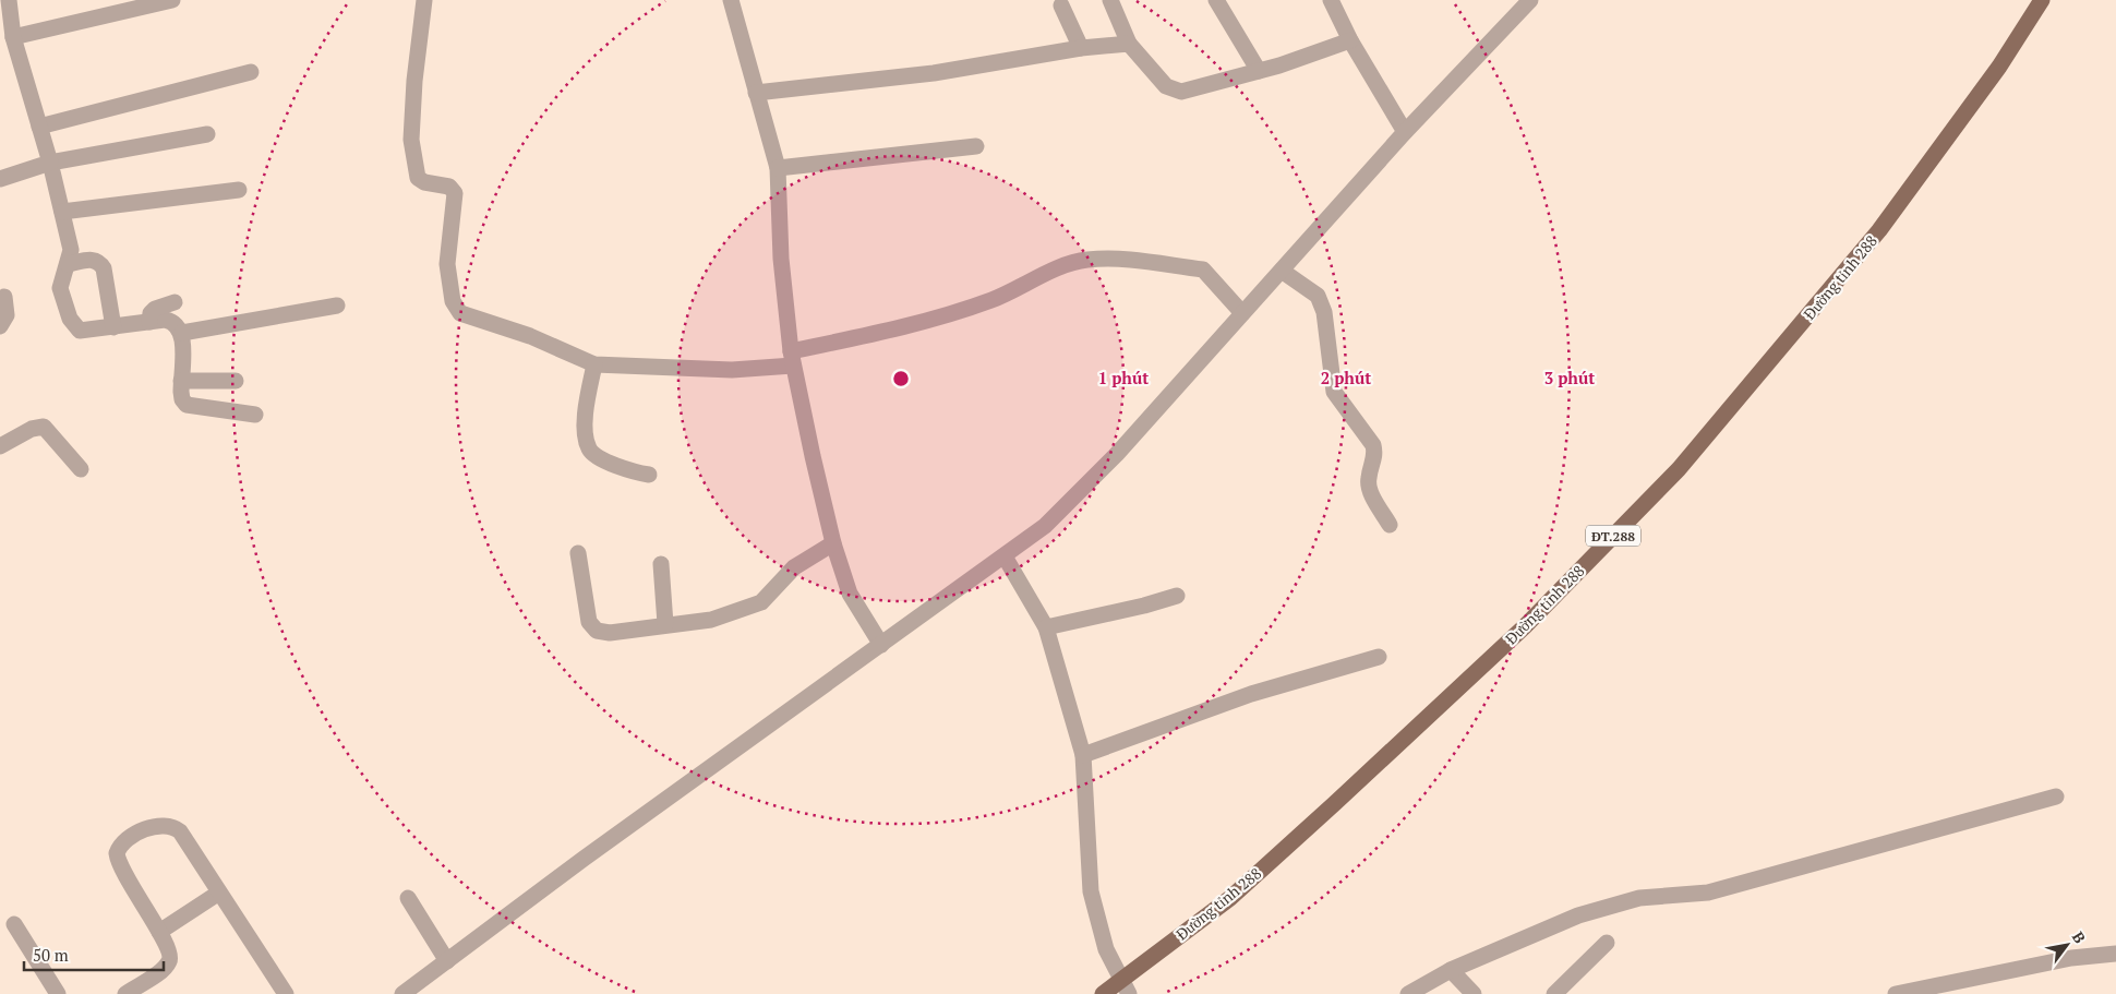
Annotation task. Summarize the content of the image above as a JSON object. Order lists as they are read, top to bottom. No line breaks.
{"streets":{"main road":["Đường tỉnh 288","ĐT.288"]},"scale_bar":"50 m","north":"top right","rings":["1 phút","2 phút","3 phút"]}
